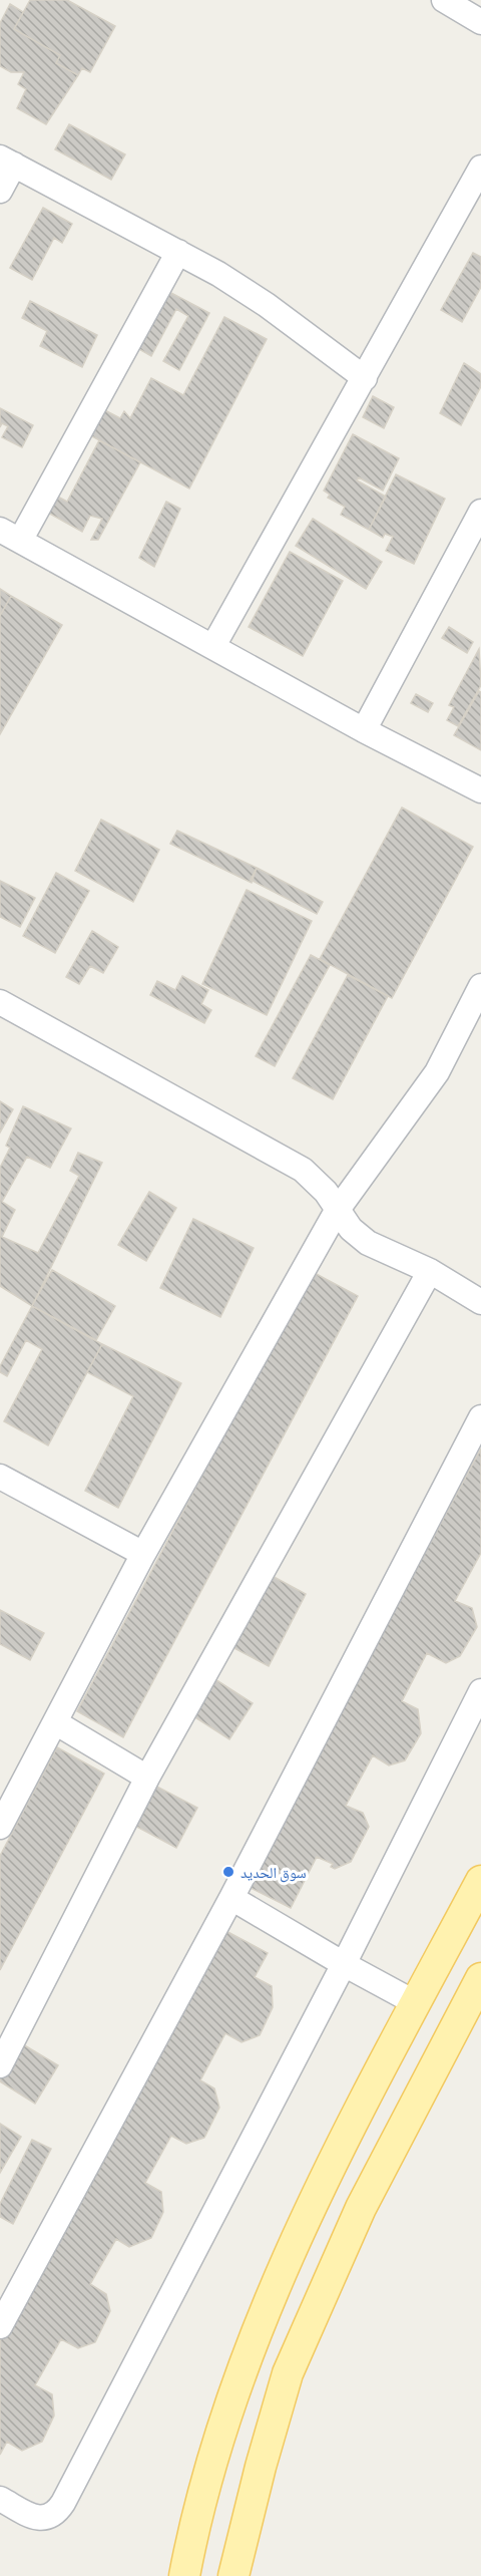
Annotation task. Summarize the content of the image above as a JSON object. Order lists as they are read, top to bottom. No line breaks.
{"places":["سوق الحديد"]}
